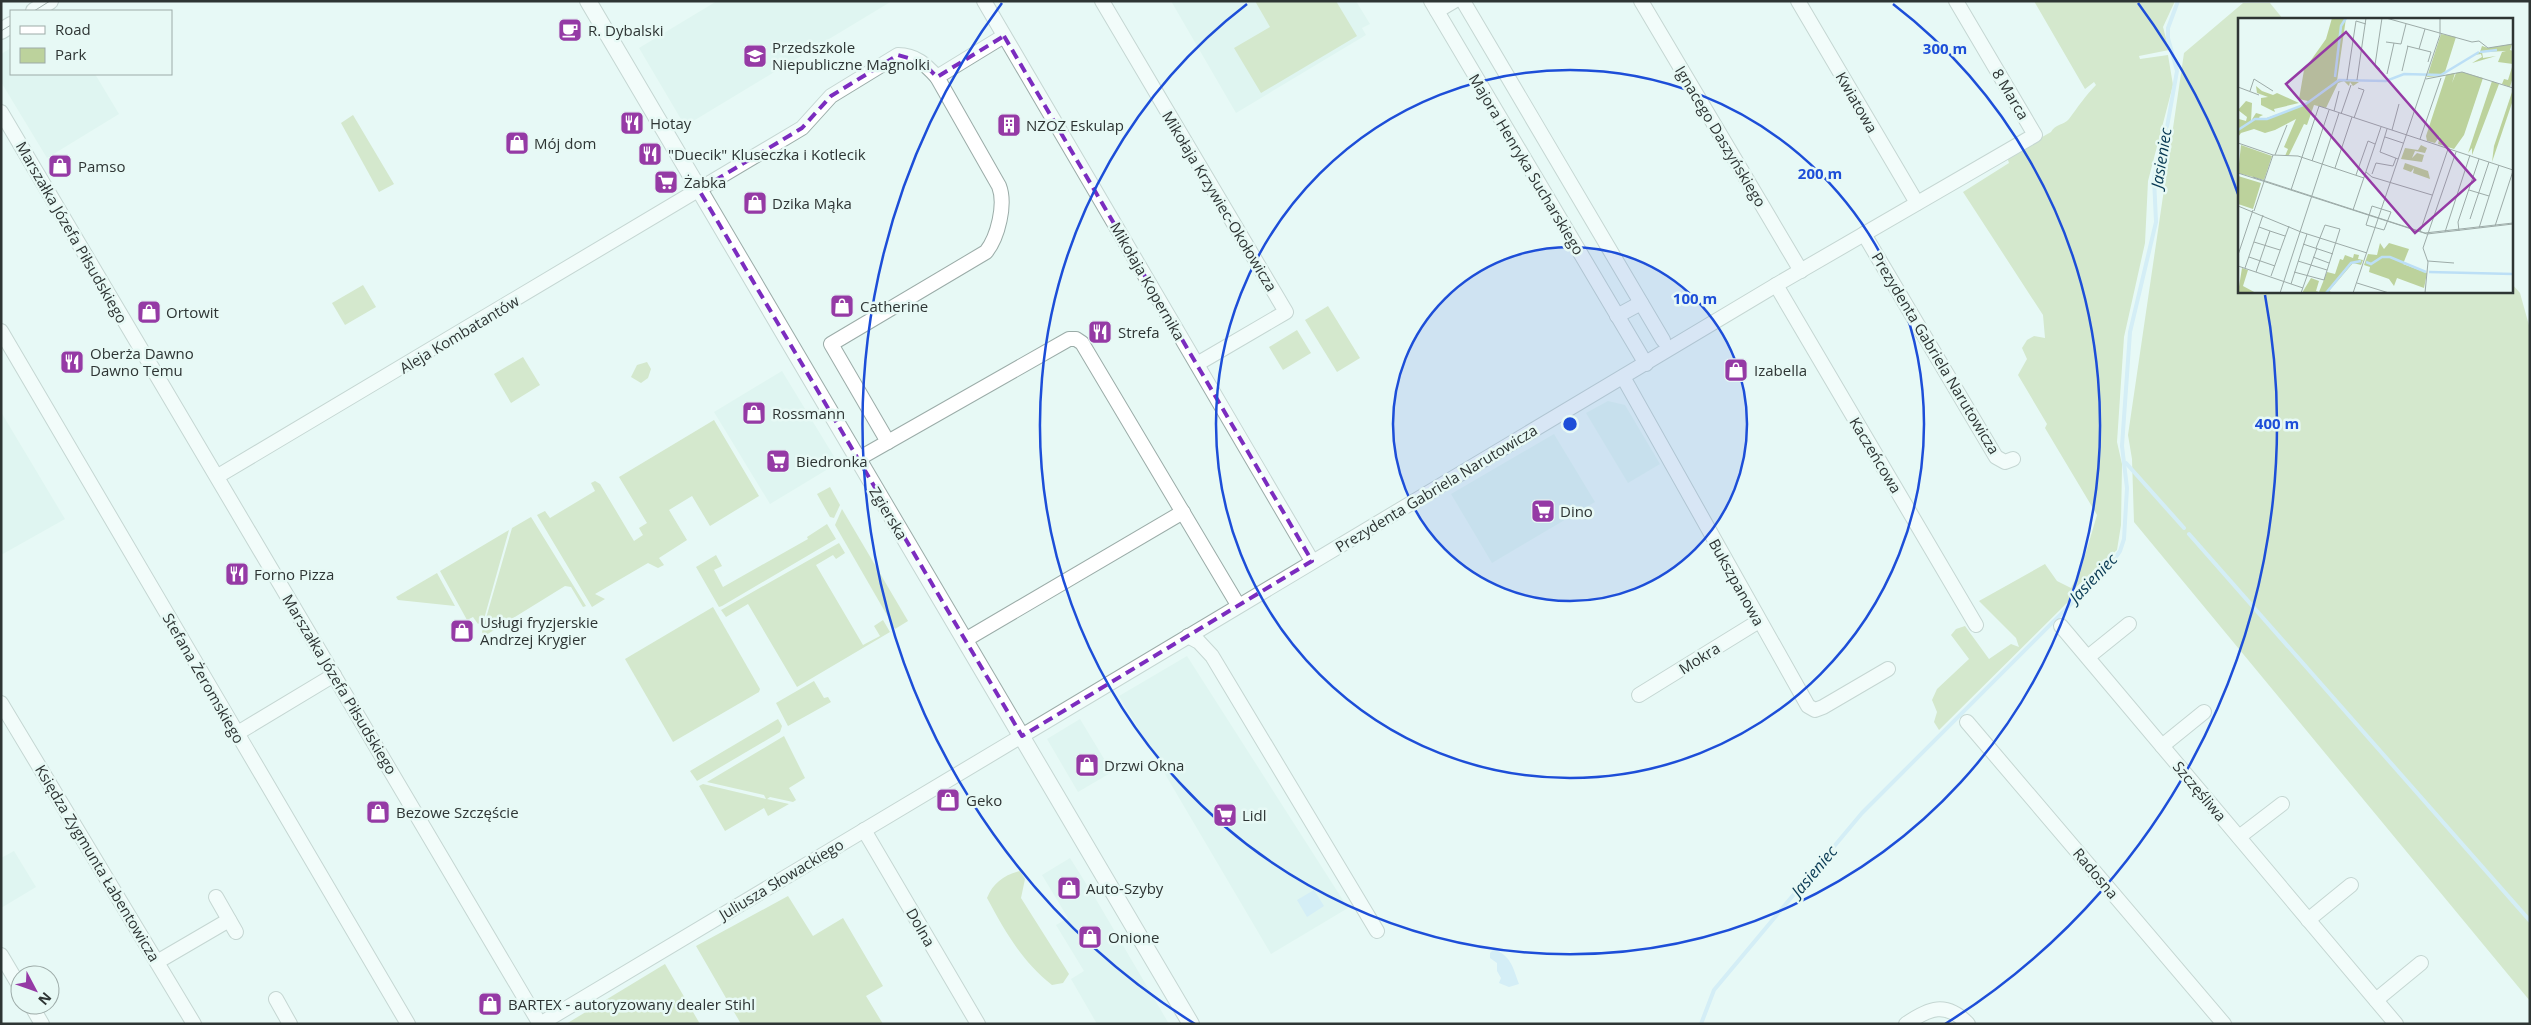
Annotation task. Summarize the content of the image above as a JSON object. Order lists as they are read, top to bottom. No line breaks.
{"streets":{"main road":["Zgierska"],"street":["8 Marca","Kwiatowa","Ignacego Daszyńskiego","Majora Henryka Sucharskiego","Mikołaja Krzywiec-Okołowicza","Marszałka Józefa Piłsudskiego","Mikołaja Kopernika","Aleja Kombatantów","Prezydenta Gabriela Narutowicza","Kaczeńcowa","Bukszpanowa","Mokra","Stefana Żeromskiego","Szczęśliwa","Księdza Zygmunta Łabentowicza","Radosna","Juliusza Słowackiego","Dolna"]},"crossings":[["8 Marca","Prezydenta Gabriela Narutowicza"],["Kwiatowa","Prezydenta Gabriela Narutowicza"],["Ignacego Daszyńskiego","Prezydenta Gabriela Narutowicza"],["Majora Henryka Sucharskiego","Prezydenta Gabriela Narutowicza"],["Mikołaja Krzywiec-Okołowicza","Mikołaja Kopernika"],["Marszałka Józefa Piłsudskiego","Aleja Kombatantów"],["Marszałka Józefa Piłsudskiego","Juliusza Słowackiego"],["Mikołaja Kopernika","Prezydenta Gabriela Narutowicza"],["Aleja Kombatantów","Zgierska"],["Prezydenta Gabriela Narutowicza","Kaczeńcowa"],["Prezydenta Gabriela Narutowicza","Zgierska"],["Prezydenta Gabriela Narutowicza","Bukszpanowa"],["Prezydenta Gabriela Narutowicza","Juliusza Słowackiego"],["Zgierska","Juliusza Słowackiego"],["Bukszpanowa","Mokra"],["Juliusza Słowackiego","Dolna"]],"water":["Jasieniec"],"places":{"cafe":["R. Dybalski"],"school or university":["Przedszkole Niepubliczne Magnolki"],"restaurant":["Hotay","\"Duecik\" Kluseczka i Kotlecik","Strefa","Oberża Dawno Dawno Temu","Forno Pizza"],"building":["NZOZ Eskulap"],"shop":["Mój dom","Pamso","Dzika Mąka","Catherine","Ortowit","Izabella","Rossmann","Usługi fryzjerskie Andrzej Krygier","Drzwi Okna","Geko","Bezowe Szczęście","Auto-Szyby","Onione","BARTEX - autoryzowany dealer Stihl"],"supermarket":["Żabka","Biedronka","Dino","Lidl"]},"legend":["Road","Park"],"north":"bottom right","rings":["300 m","200 m","100 m","400 m"]}
